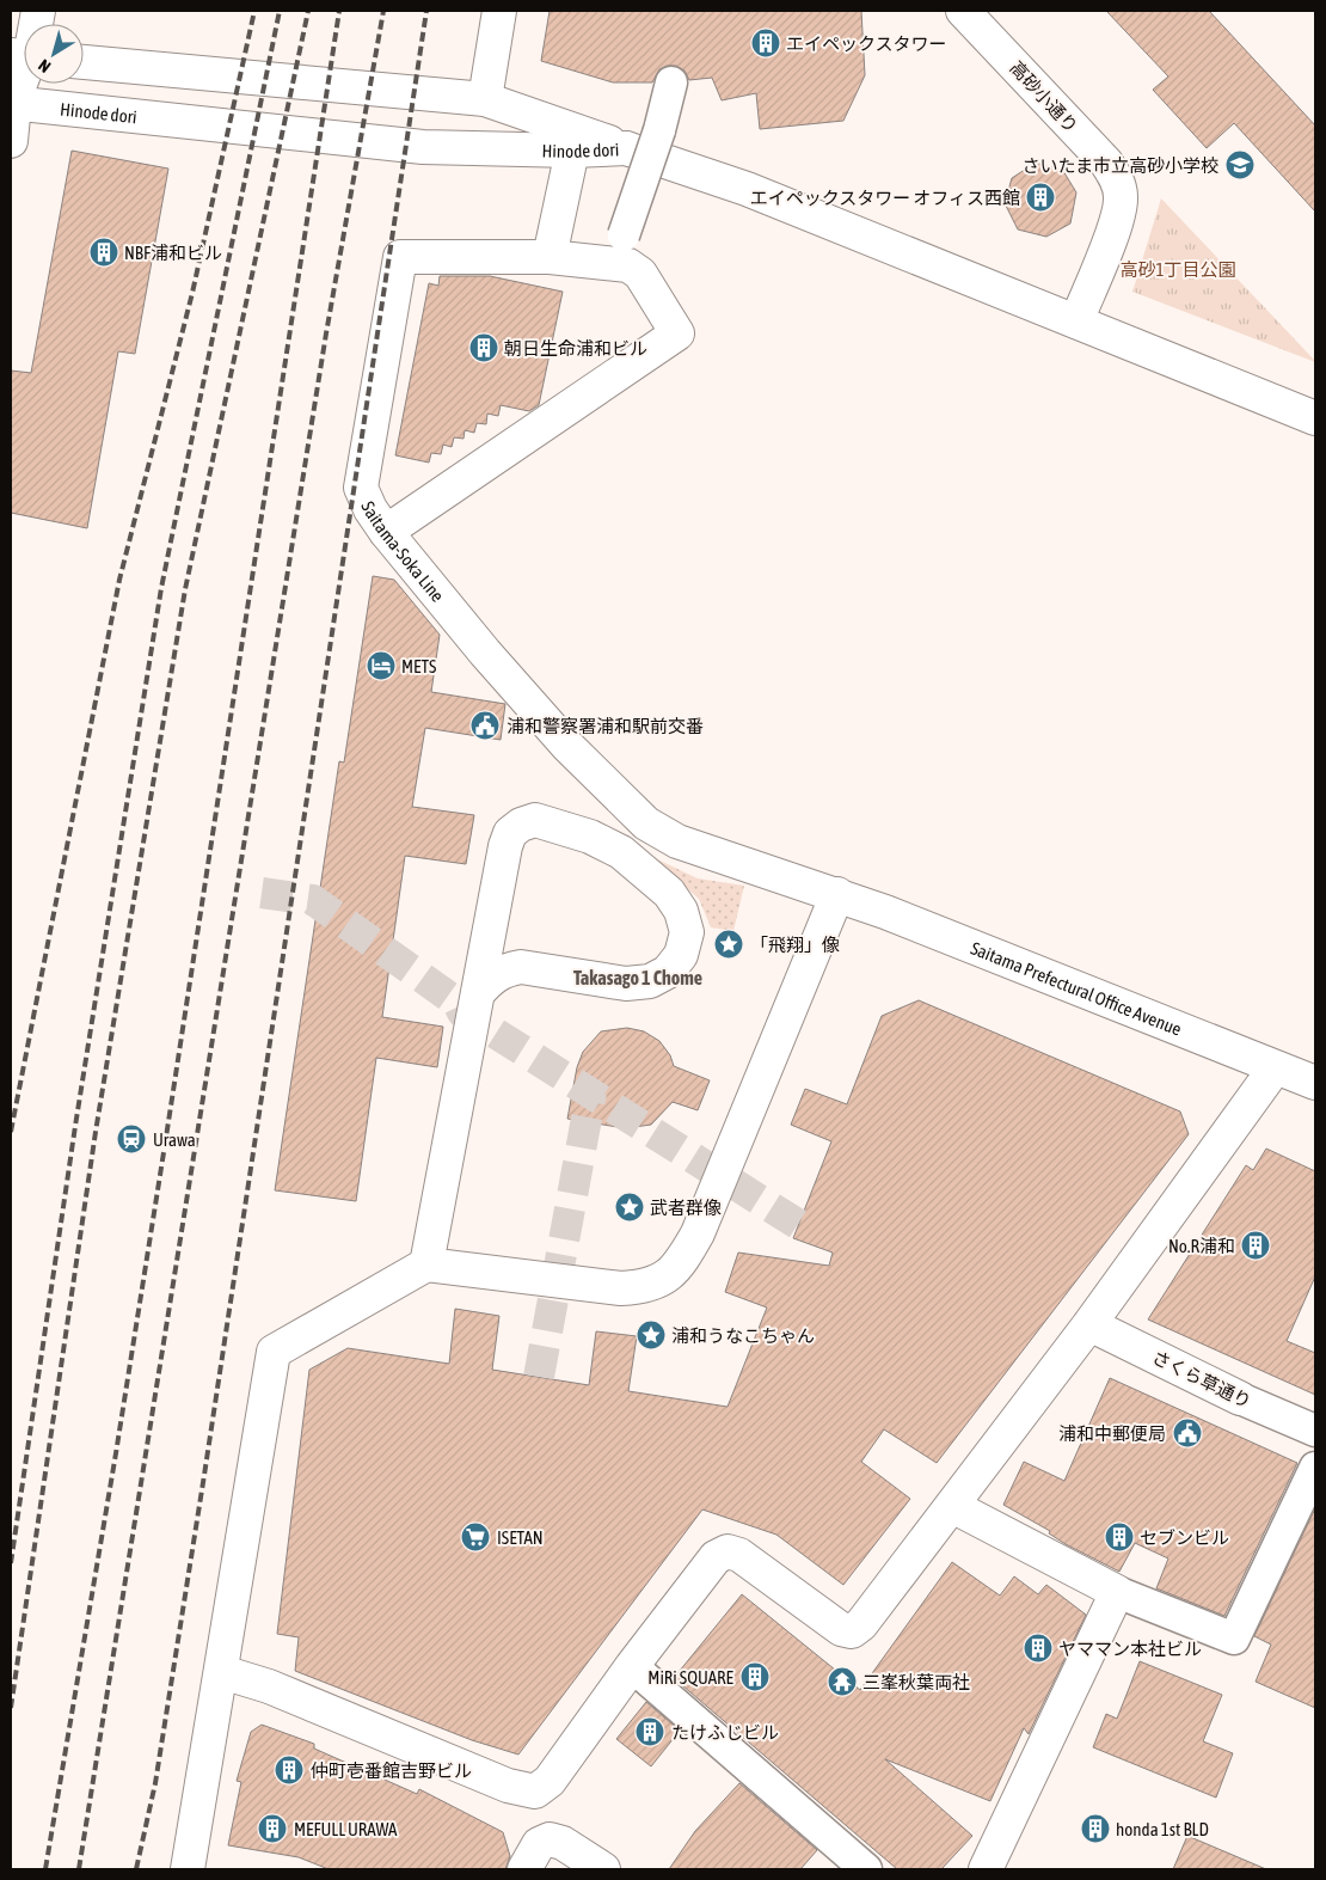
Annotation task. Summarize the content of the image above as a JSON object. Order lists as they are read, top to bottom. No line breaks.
{"streets":{"street":["高砂小通り","Hinode dori","Saitama-Soka Line","Saitama Prefectural Office Avenue","さくら草通り"]},"crossings":[["Saitama-Soka Line","Saitama Prefectural Office Avenue"]],"districts":["Takasago 1 Chome"],"parks":["高砂1丁目公園"],"places":{"building":["エイペックスタワー","エイペックスタワー オフィス西館","NBF浦和ビル","朝日生命浦和ビル","No.R浦和","セブンビル","ヤママン本社ビル","MiRi SQUARE","たけふじビル","仲町壱番館吉野ビル","MEFULL URAWA","honda 1st BLD"],"school or university":["さいたま市立高砂小学校"],"hotel":["METS"],"public building":["浦和警察署浦和駅前交番","浦和中郵便局"],"place":["「飛翔」像","武者群像","浦和うなこちゃん"],"station":["Urawa"],"supermarket":["ISETAN"],"temple":["三峯秋葉両社"]},"north":"bottom left"}
